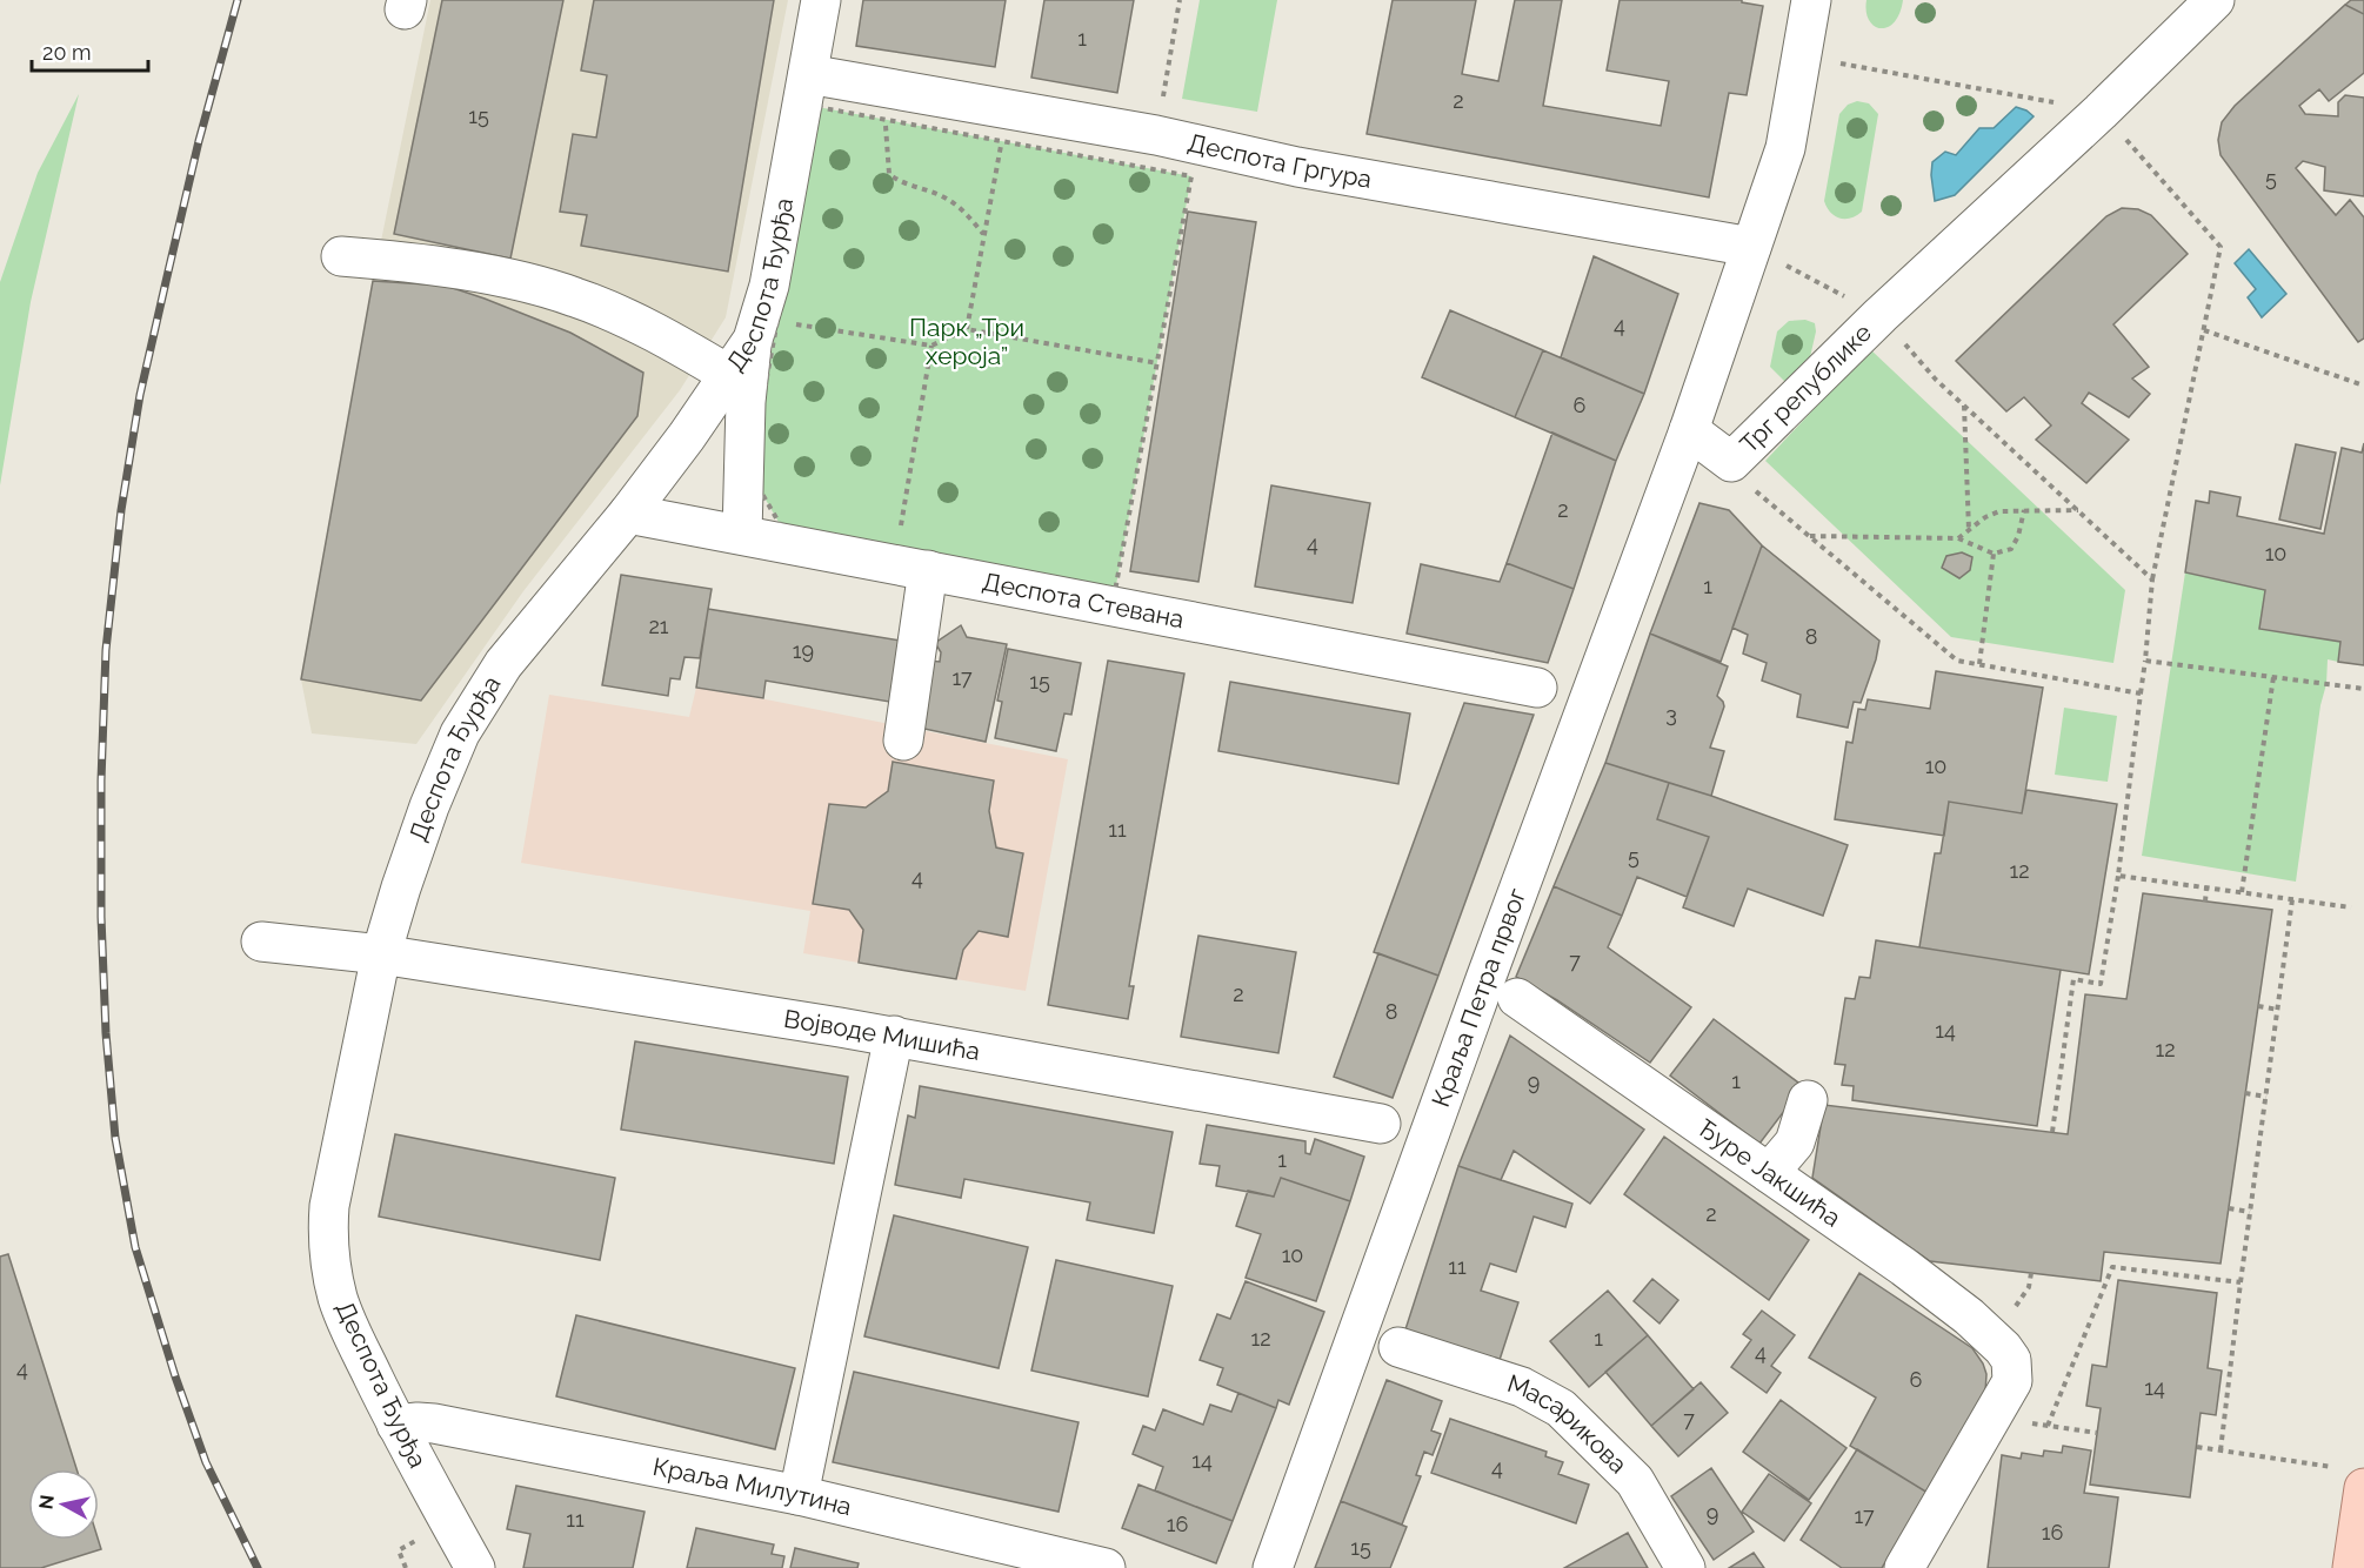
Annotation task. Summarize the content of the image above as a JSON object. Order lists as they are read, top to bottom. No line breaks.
{"streets":{"street":["Деспота Гргура","Деспота Ђурђа","Трг републике","Деспота Стевана","Краља Петра првог","Војводе Мишића","Ђуре Јакшића","Масарикова","Краља Милутина"]},"crossings":[["Деспота Гргура","Деспота Ђурђа"],["Деспота Ђурђа","Деспота Стевана"],["Деспота Ђурђа","Војводе Мишића"],["Деспота Ђурђа","Краља Милутина"],["Трг републике","Краља Петра првог"]],"parks":["Парк „Три хероја”"],"house_numbers":["1","2","15","5","4","6","2","4","10","1","21","8","19","17","15","3","10","11","5","12","4","7","2","8","14","12","1","9","1","2","10","11","12","1","4","4","6","14","7","14","4","9","17","11","16","16","15"],"scale_bar":"20 m","north":"left"}
